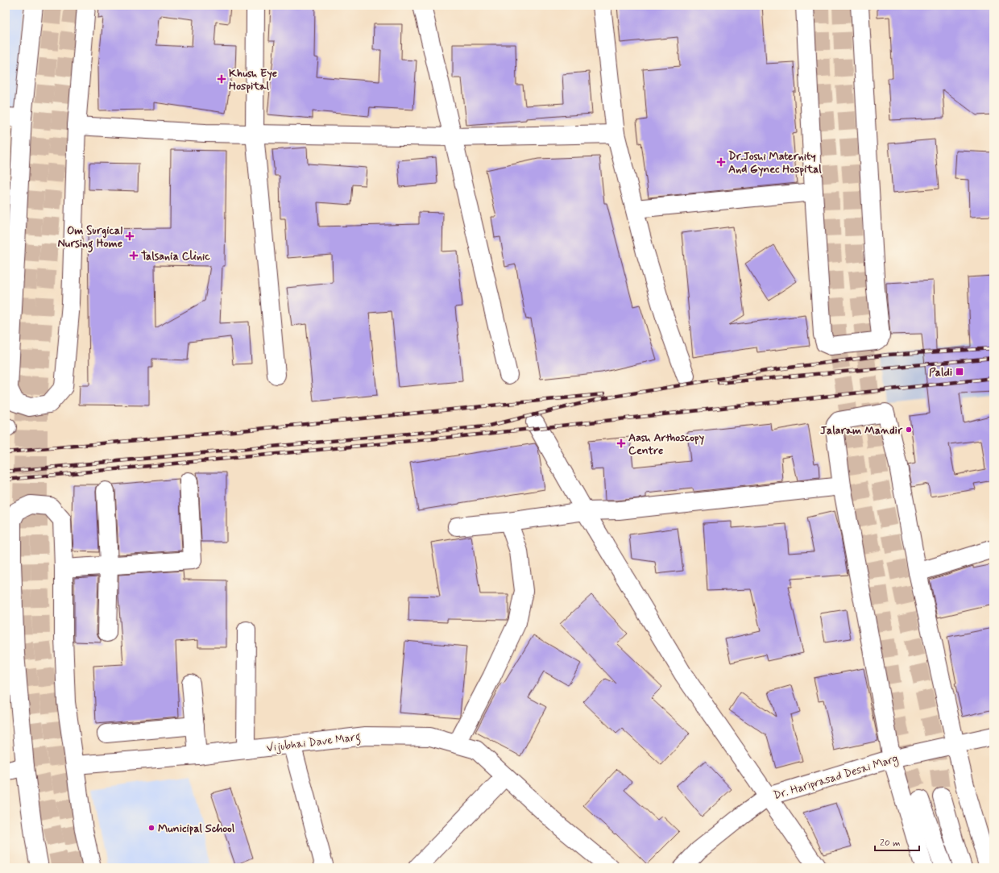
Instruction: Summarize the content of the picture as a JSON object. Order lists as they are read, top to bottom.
{
  "streets": {
    "street": ["Vijubhai Dave Marg", "Dr. Hariprasad Desai Marg"]
  },
  "places": {
    "health": [
      "Khush Eye Hospital",
      "Dr.Joshi Maternity And Gynec Hospital",
      "Om Surgical Nursing Home",
      "Talsania Clinic",
      "Aash Arthoscopy Centre"
    ],
    "transit": ["Paldi"],
    "other": ["Jalaram Mandir", "Municipal School"]
  },
  "scale_bar": "20 m"
}
